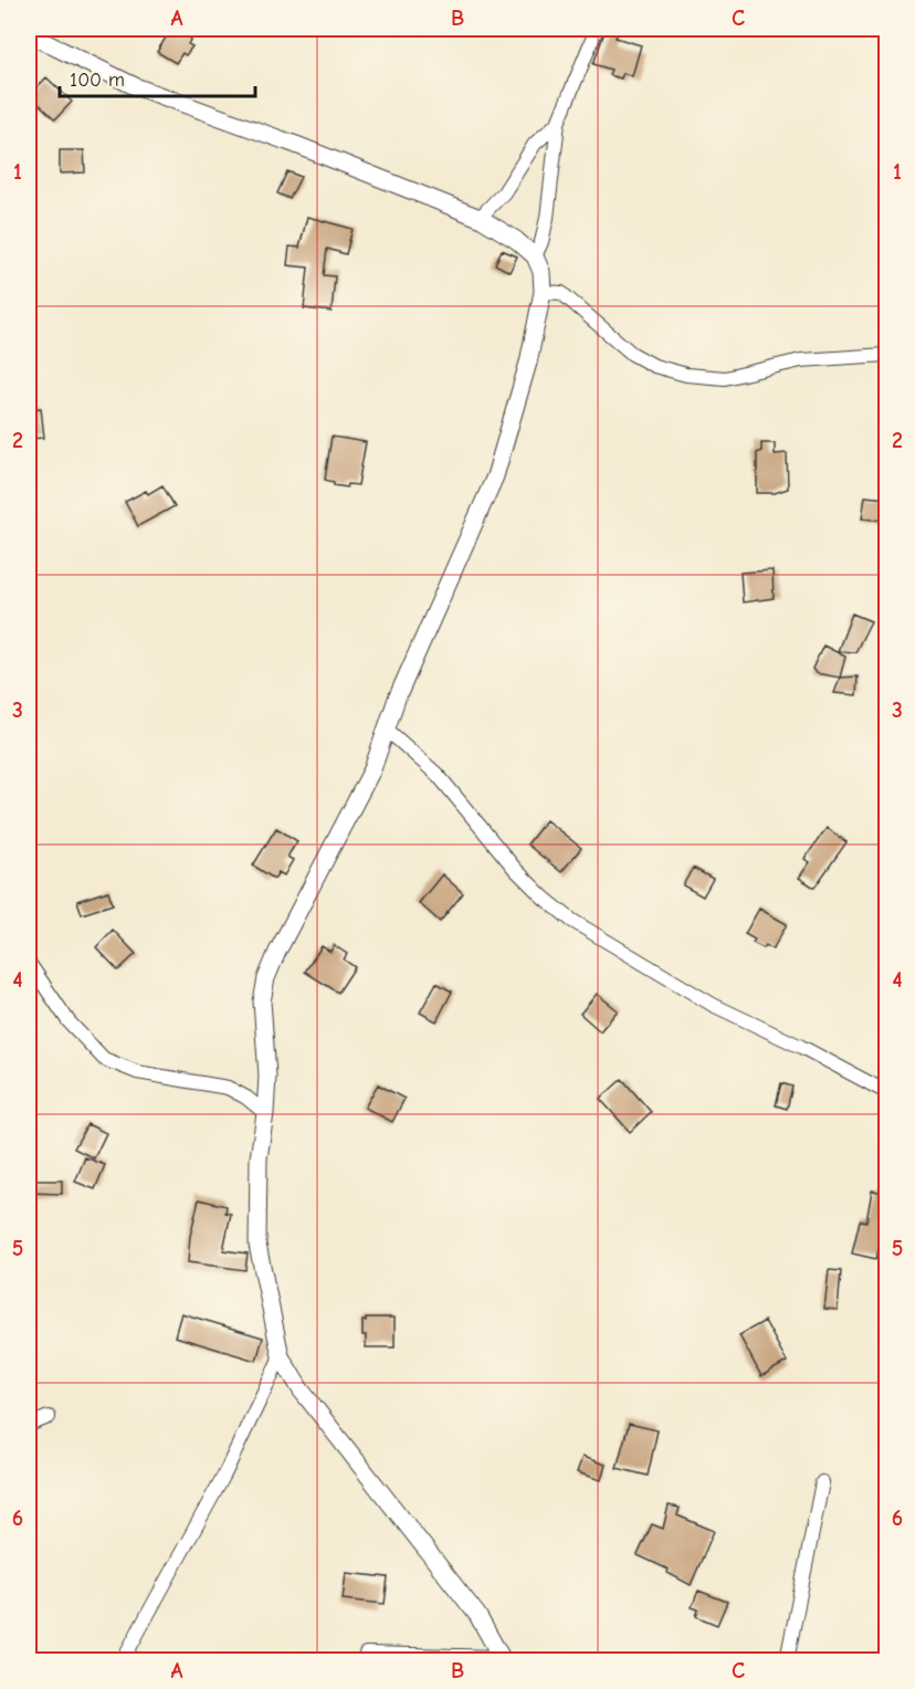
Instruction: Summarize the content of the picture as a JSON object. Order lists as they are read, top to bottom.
{
  "scale_bar": "100 m",
  "grid": {
    "columns": ["A", "B", "C"],
    "rows": [
      "1",
      "2",
      "3",
      "4",
      "5",
      "6"
    ]
  }
}
